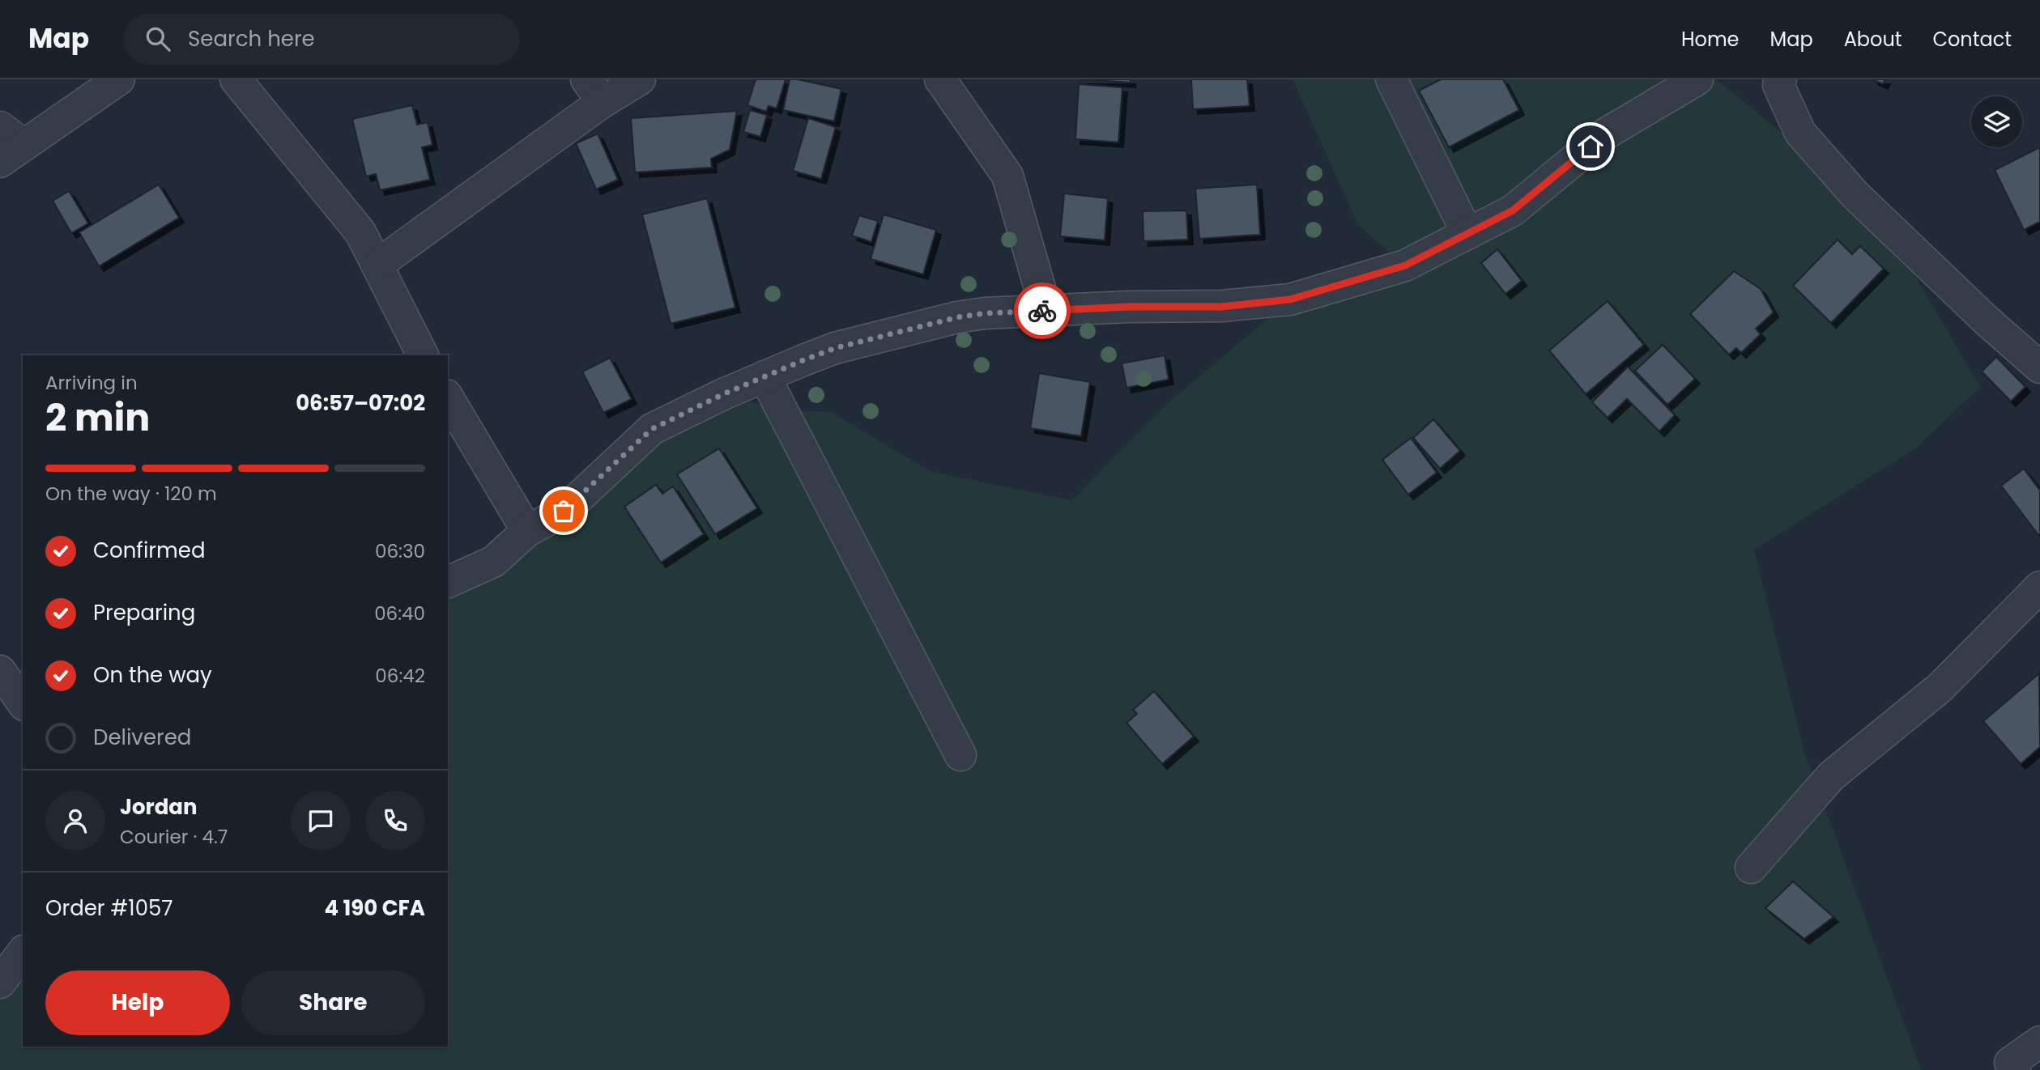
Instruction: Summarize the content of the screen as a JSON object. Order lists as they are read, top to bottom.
{
  "page": {
    "header": "Map",
    "search": "Search here",
    "nav": [
      "Home",
      "Map",
      "About",
      "Contact"
    ],
    "heading": ["2 min", "Arriving in", "06:57–07:02"],
    "panel": [
      "Jordan",
      "Courier · 4.7",
      "Order #1057",
      "4 190 CFA"
    ],
    "bar": "On the way · 120 m",
    "list": [
      ["Confirmed", "06:30"],
      ["Preparing", "06:40"],
      ["On the way", "06:42"],
      "Delivered"
    ],
    "buttons": ["Help", "Share"]
  }
}
